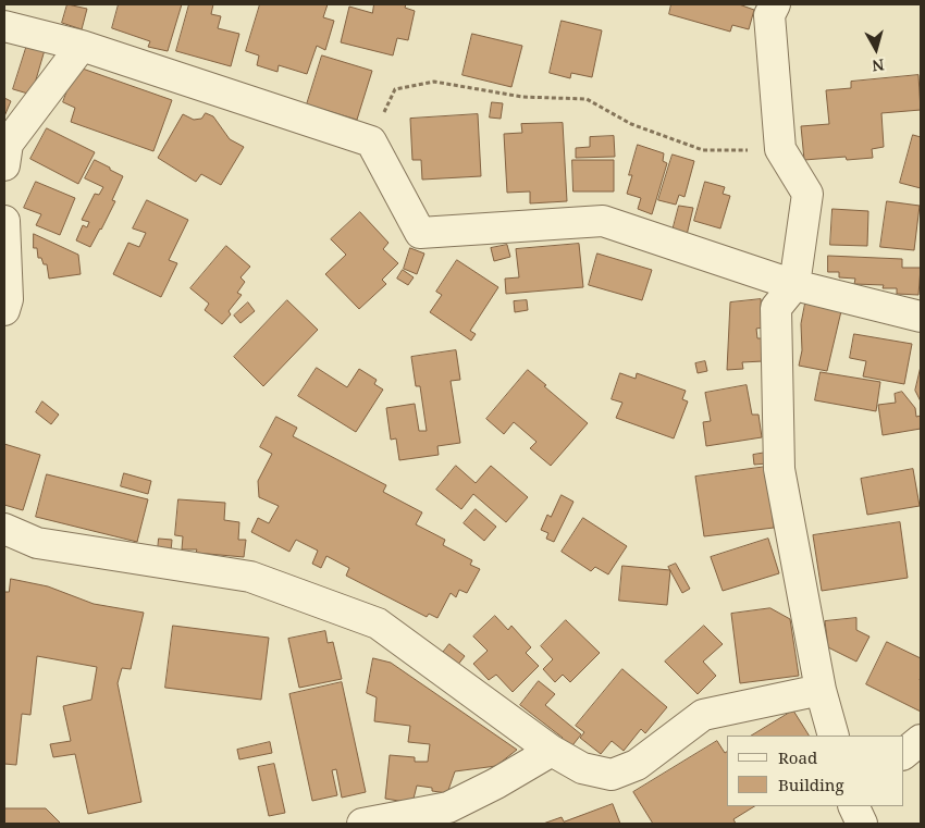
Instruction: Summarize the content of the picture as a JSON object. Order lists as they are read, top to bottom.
{
  "legend": ["Road", "Building"],
  "north": "bottom"
}
